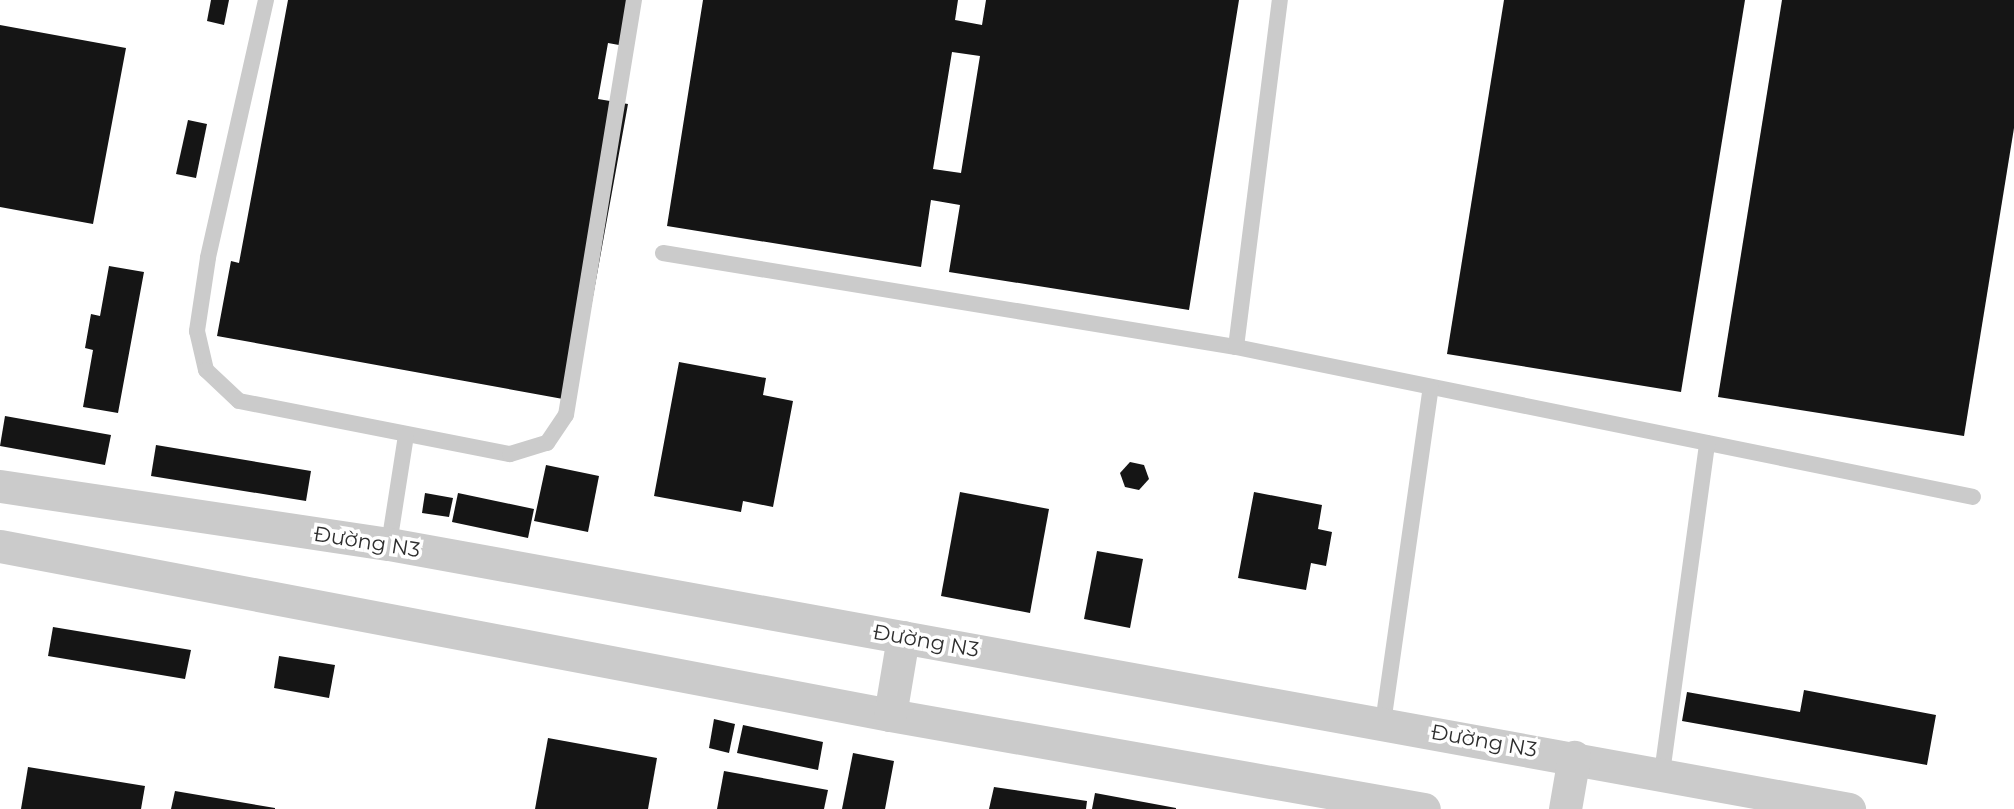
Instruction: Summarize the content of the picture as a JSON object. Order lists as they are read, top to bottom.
{
  "streets": {
    "street": ["Đường N3"]
  }
}
